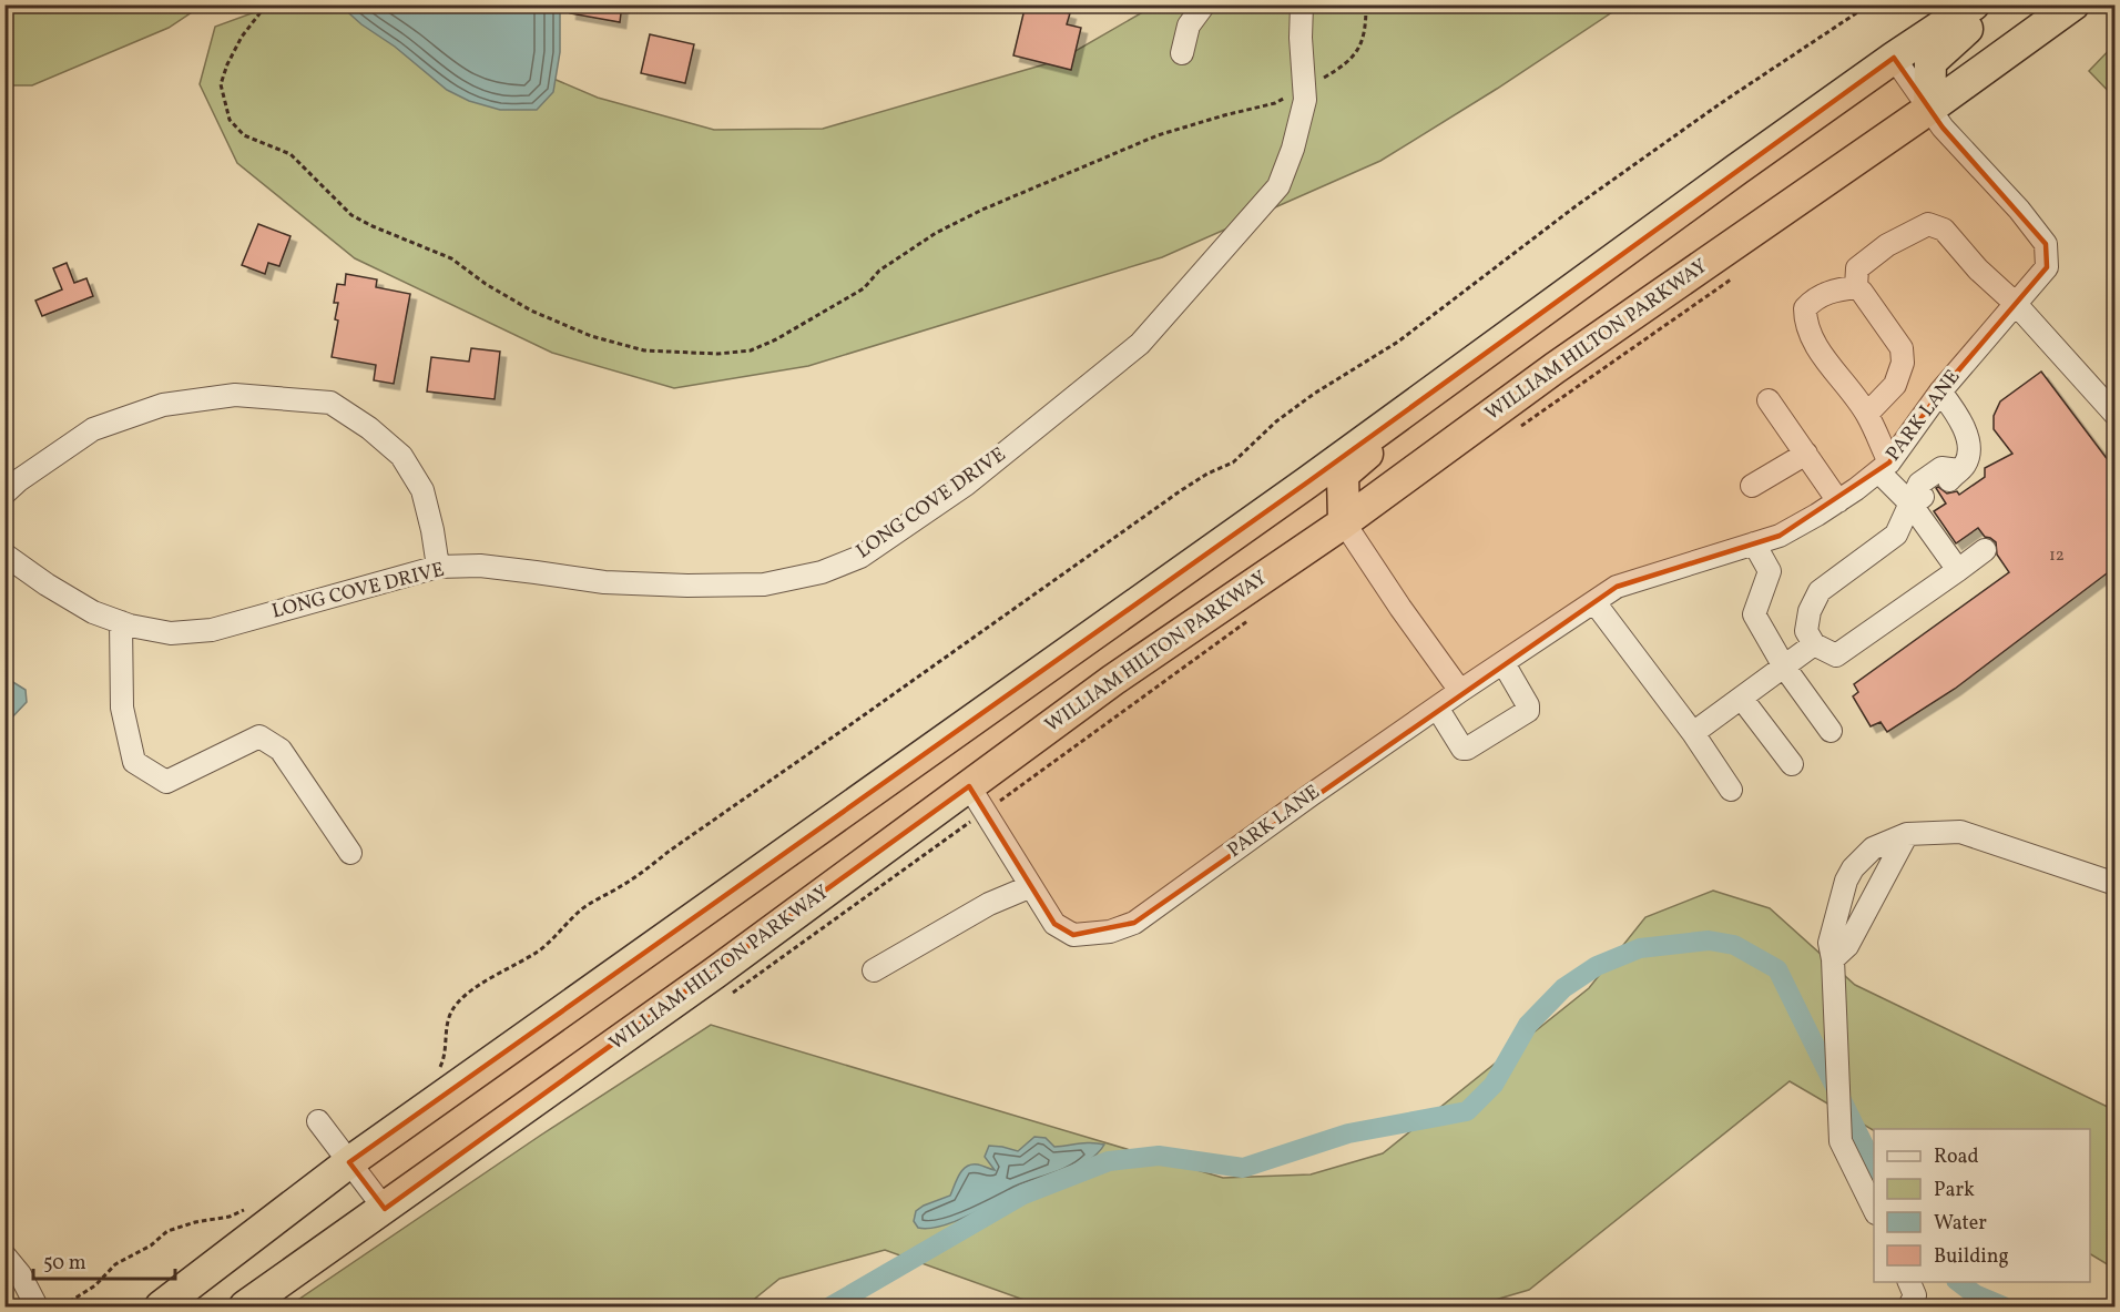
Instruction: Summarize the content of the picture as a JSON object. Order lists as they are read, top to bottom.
{
  "streets": {
    "highway": ["WILLIAM HILTON PARKWAY"],
    "street": ["PARK LANE", "LONG COVE DRIVE"]
  },
  "crossings": [
    ["WILLIAM HILTON PARKWAY", "PARK LANE"]
  ],
  "house_numbers": ["12"],
  "legend": [
    "Road",
    "Park",
    "Water",
    "Building"
  ],
  "scale_bar": "50 m"
}
